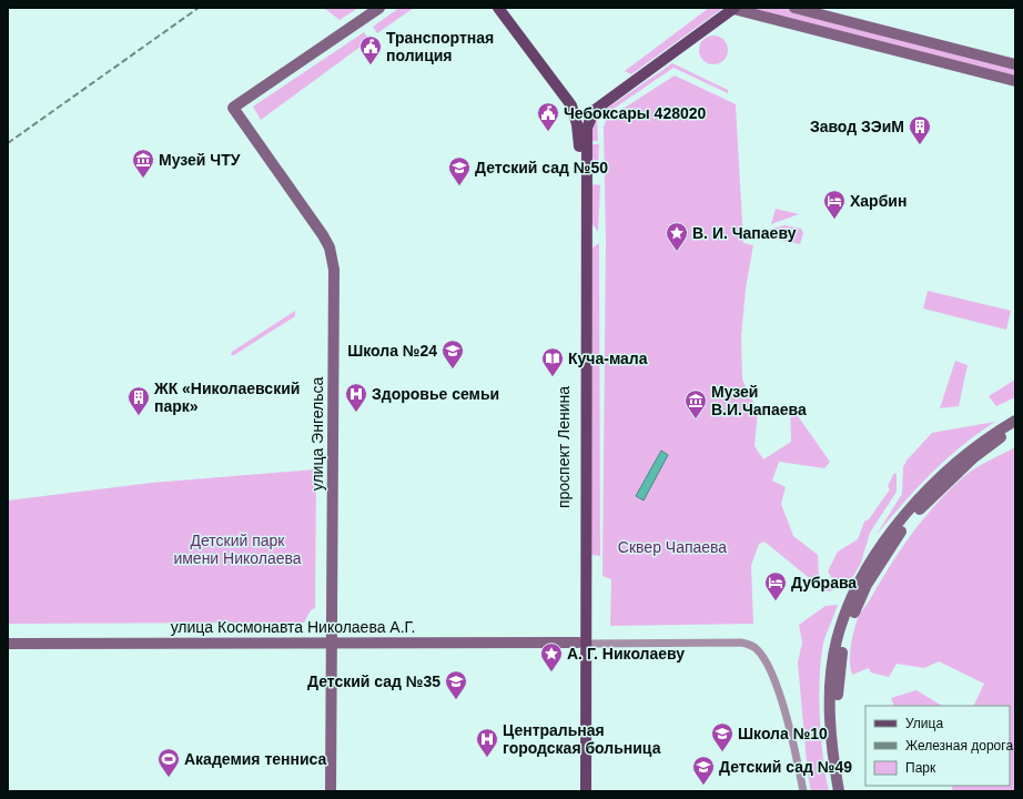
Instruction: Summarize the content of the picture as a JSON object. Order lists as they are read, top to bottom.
{
  "streets": {
    "main road": ["проспект Ленина"],
    "street": ["улица Энгельса", "улица Космонавта Николаева А.Г."]
  },
  "crossings": [
    ["улица Энгельса", "улица Космонавта Николаева А.Г."],
    ["проспект Ленина", "улица Космонавта Николаева А.Г."]
  ],
  "parks": ["Детский парк имени Николаева", "Сквер Чапаева"],
  "places": {
    "public building": ["Транспортная полиция", "Чебоксары 428020"],
    "building": ["Завод ЗЭиМ", "ЖК «Николаевский парк»"],
    "museum": ["Музей ЧТУ", "Музей В.И.Чапаева"],
    "school or university": [
      "Детский сад №50",
      "Школа №24",
      "Детский сад №35",
      "Школа №10",
      "Детский сад №49"
    ],
    "hotel": ["Харбин", "Дубрава"],
    "place": ["В. И. Чапаеву", "А. Г. Николаеву"],
    "library": ["Куча-мала"],
    "hospital": ["Здоровье семьи", "Центральная городская больница"],
    "sports": ["Академия тенниса"]
  },
  "legend": ["Улица", "Железная дорога", "Парк"]
}
